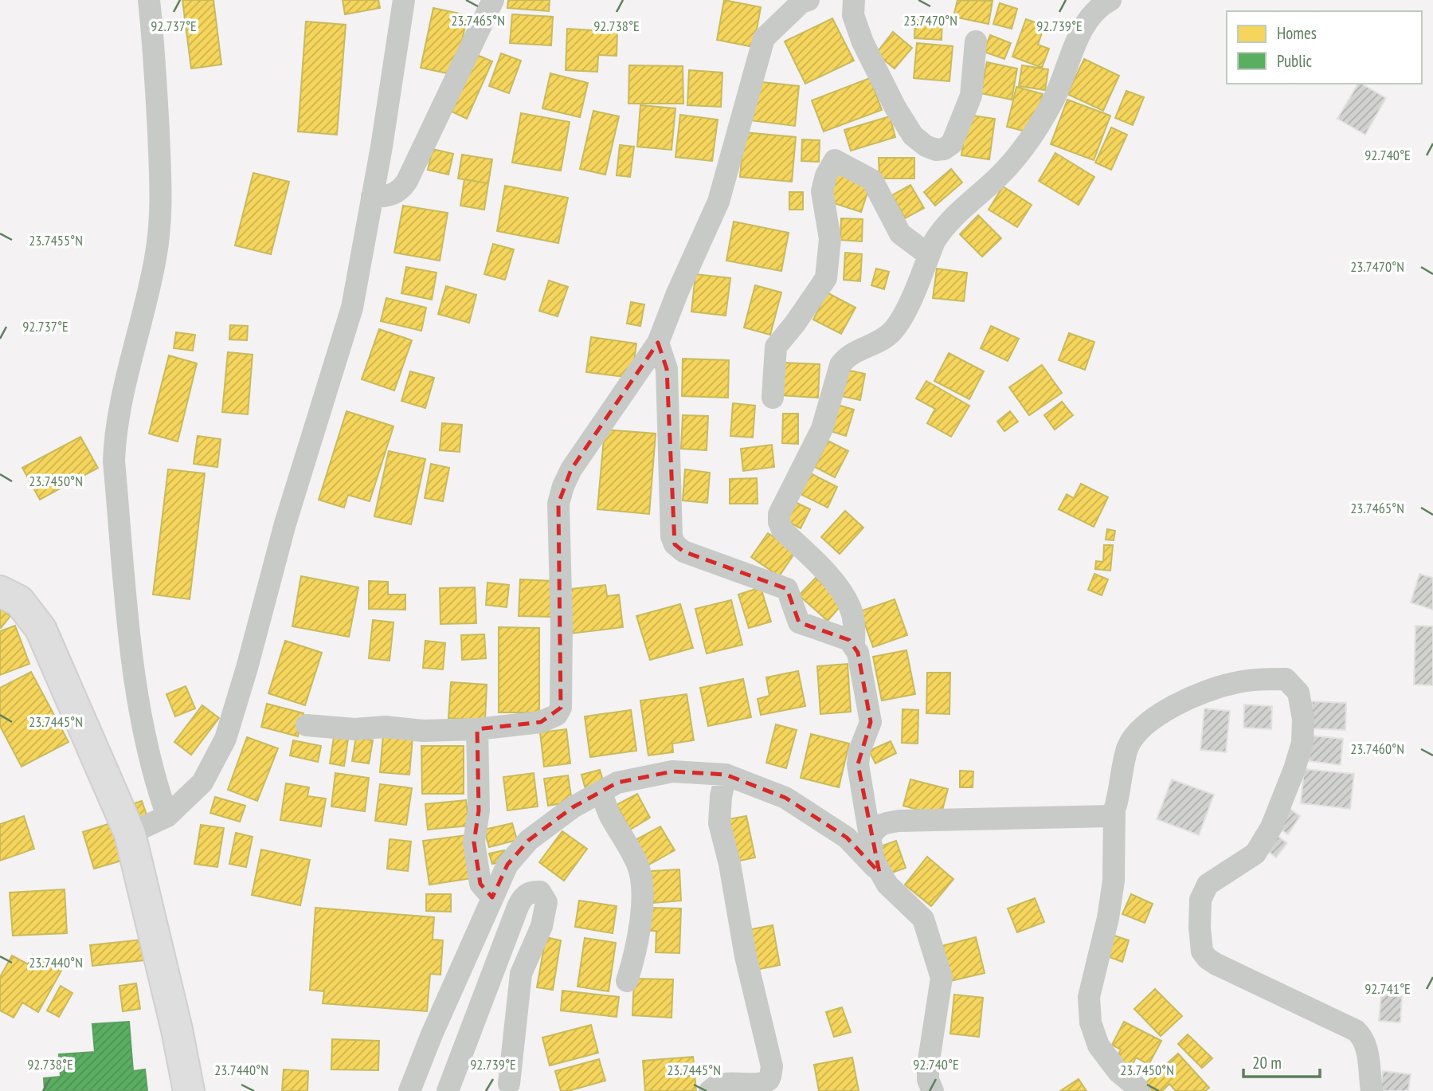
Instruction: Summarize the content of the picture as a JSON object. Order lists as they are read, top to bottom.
{
  "legend": ["Homes", "Public"],
  "scale_bar": "20 m",
  "coordinates": [
    "23.7465°N",
    "23.7470°N",
    "92.737°E",
    "92.738°E",
    "92.739°E",
    "92.740°E",
    "23.7455°N",
    "23.7450°N",
    "23.7445°N",
    "23.7460°N",
    "23.7440°N",
    "92.741°E"
  ]
}
